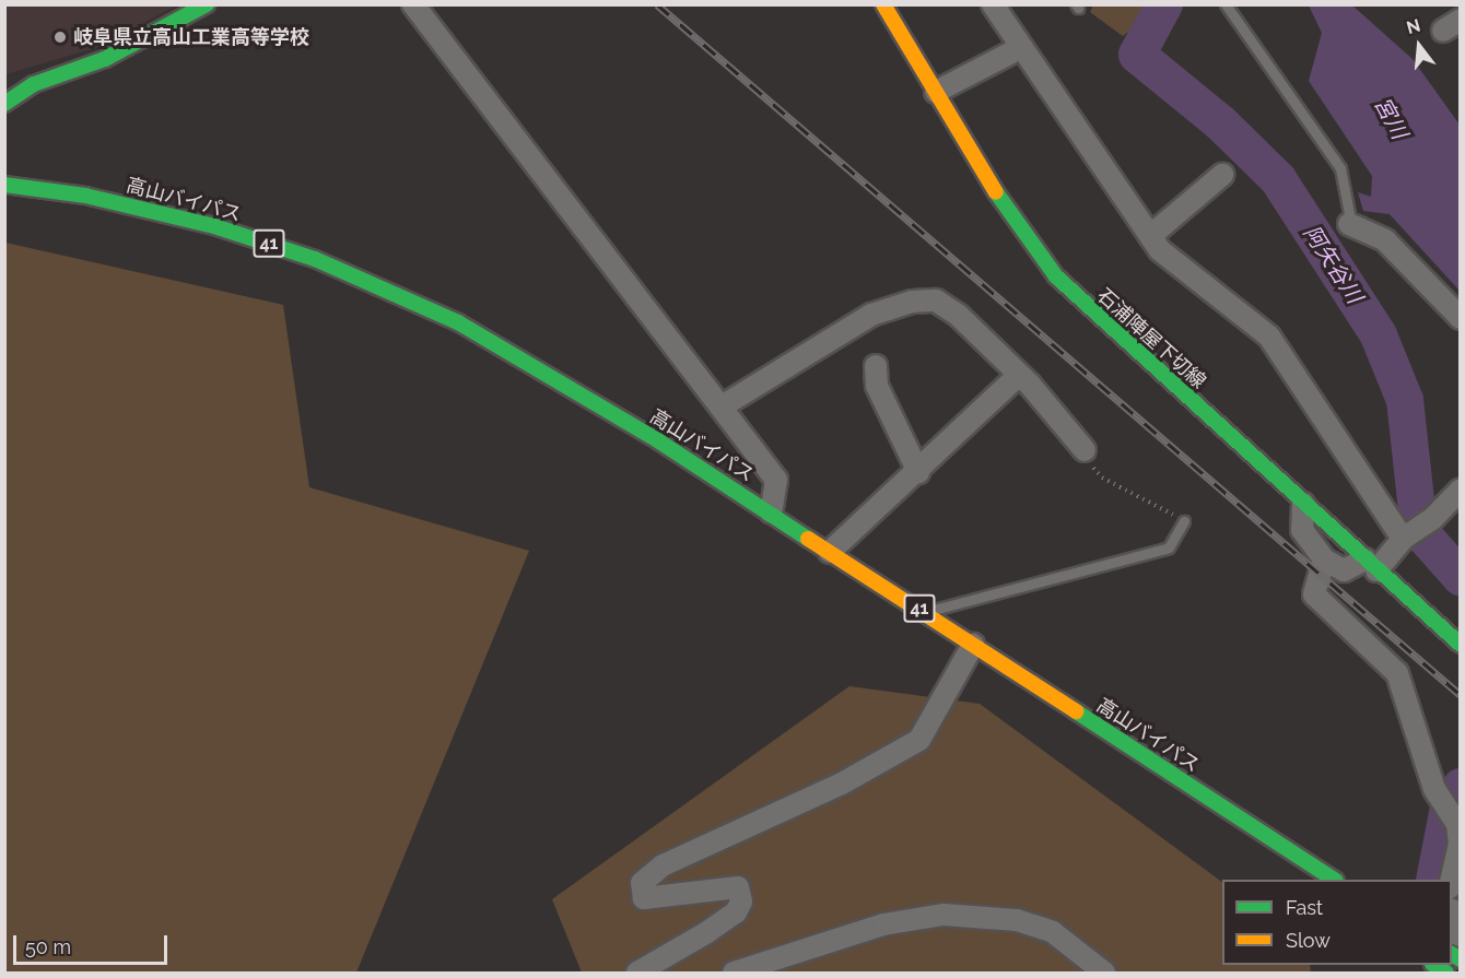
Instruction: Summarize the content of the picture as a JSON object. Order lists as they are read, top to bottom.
{
  "streets": {
    "main road": ["高山バイパス", "41", "石浦陣屋下切線"]
  },
  "water": ["宮川", "阿矢谷川"],
  "places": ["岐阜県立高山工業高等学校"],
  "legend": ["Fast", "Slow"],
  "scale_bar": "50 m",
  "north": "top"
}
